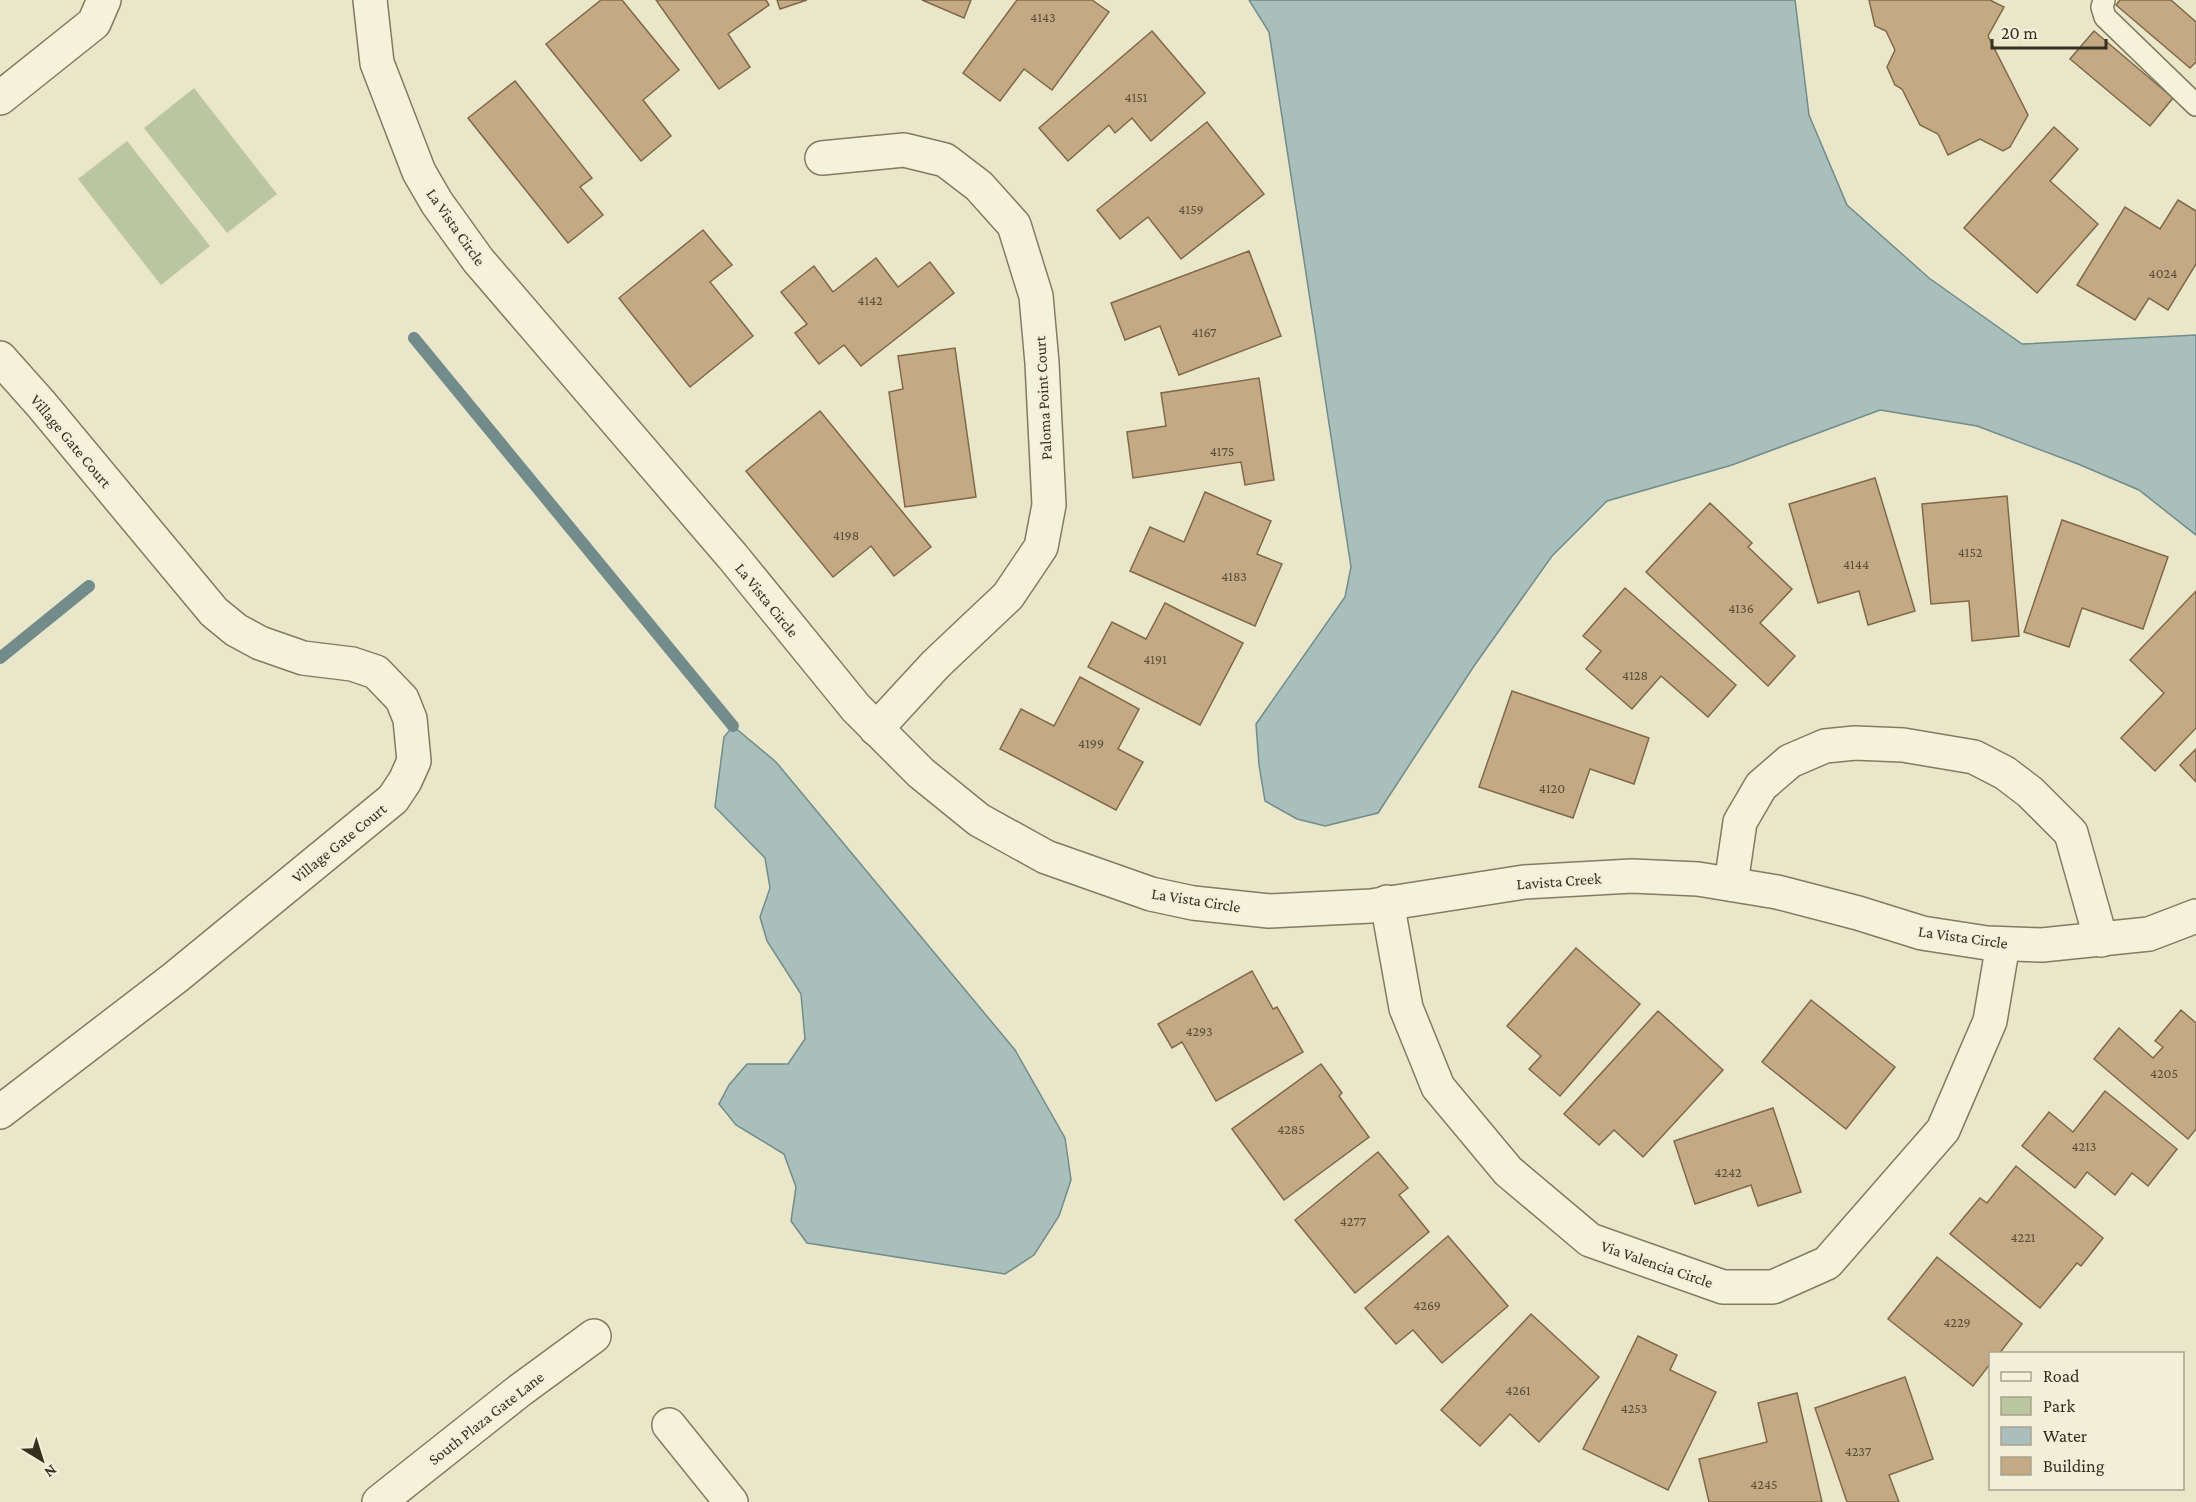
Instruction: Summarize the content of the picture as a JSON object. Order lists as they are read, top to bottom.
{
  "streets": {
    "street": [
      "La Vista Circle",
      "Paloma Point Court",
      "Village Gate Court",
      "Lavista Creek",
      "Via Valencia Circle",
      "South Plaza Gate Lane"
    ]
  },
  "crossings": [
    ["La Vista Circle", "Paloma Point Court"],
    ["La Vista Circle", "Lavista Creek"],
    ["La Vista Circle", "Via Valencia Circle"],
    ["Lavista Creek", "Via Valencia Circle"]
  ],
  "house_numbers": [
    "4143",
    "4151",
    "4159",
    "4024",
    "4142",
    "4167",
    "4175",
    "4198",
    "4152",
    "4144",
    "4183",
    "4136",
    "4191",
    "4128",
    "4199",
    "4120",
    "4293",
    "4205",
    "4285",
    "4213",
    "4242",
    "4277",
    "4221",
    "4269",
    "4229",
    "4261",
    "4253",
    "4237",
    "4245"
  ],
  "legend": [
    "Road",
    "Park",
    "Water",
    "Building"
  ],
  "scale_bar": "20 m",
  "north": "bottom right"
}
